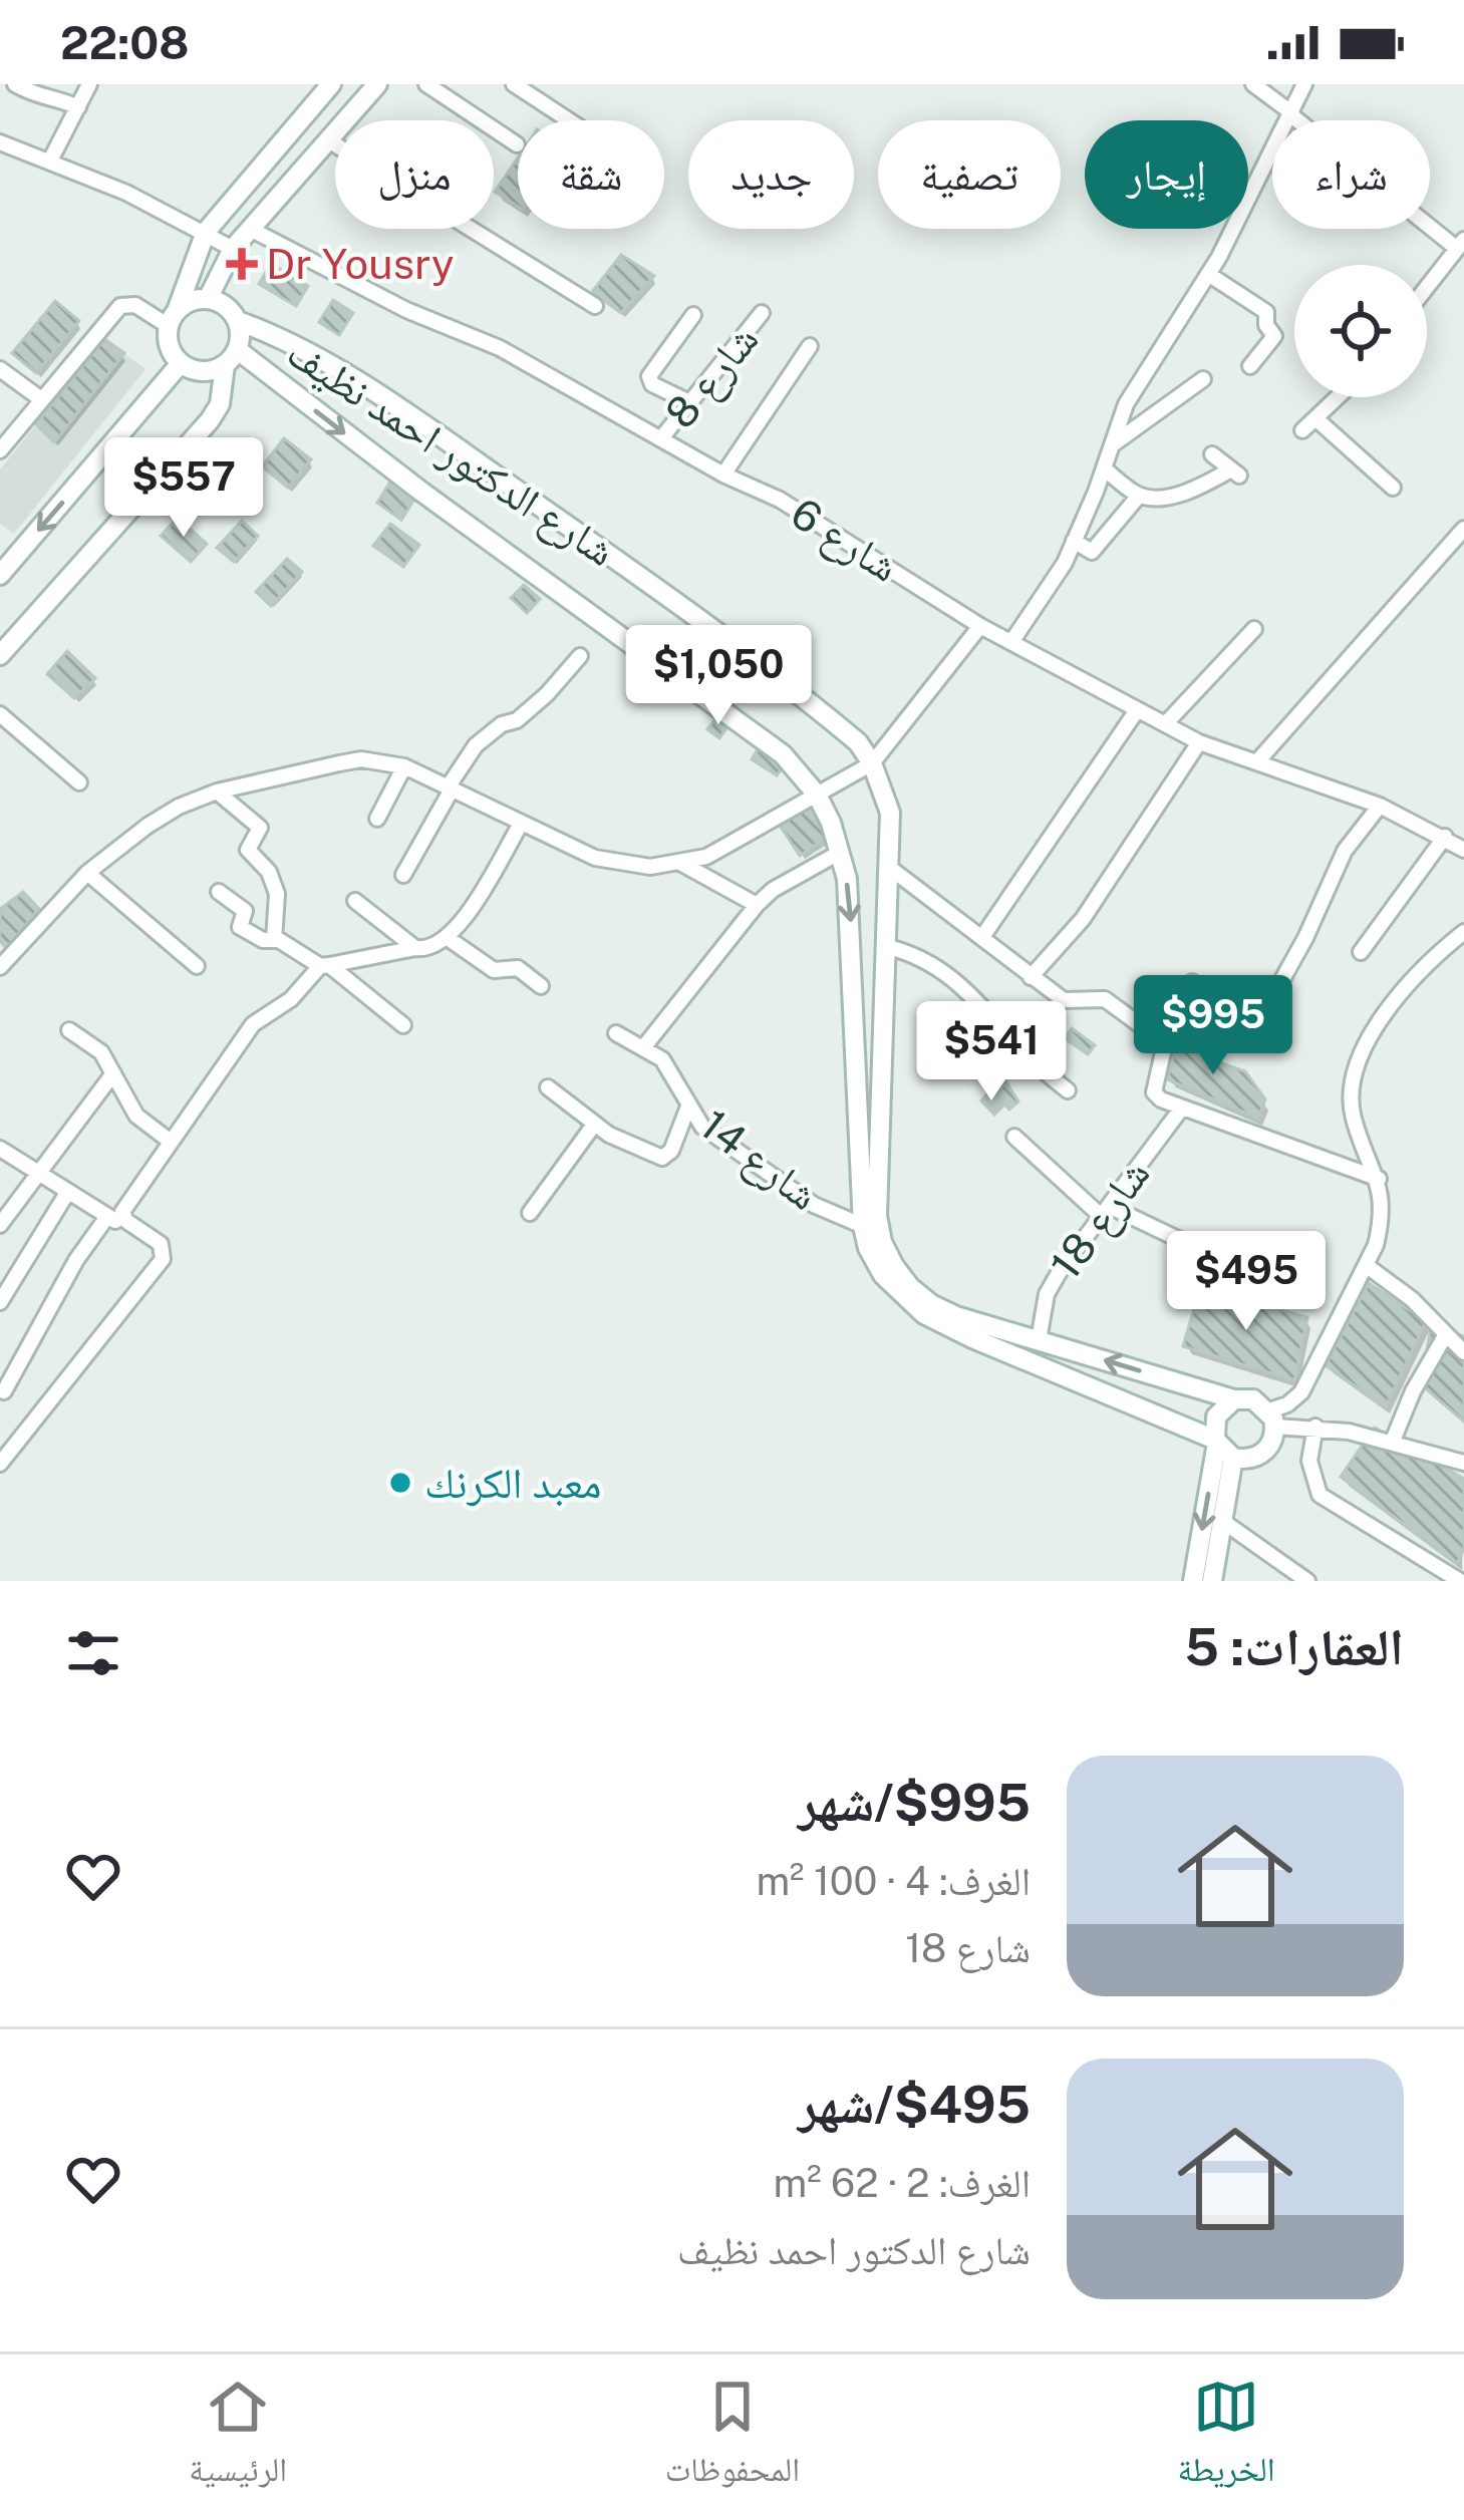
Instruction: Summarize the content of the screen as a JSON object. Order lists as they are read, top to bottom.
{
  "streets": {
    "main road": ["شارع الدكتور احمد نظيف"],
    "street": [
      "شارع 8",
      "شارع 6",
      "شارع 14",
      "شارع 18"
    ]
  },
  "crossings": [
    ["شارع 8", "شارع 6"],
    ["شارع الدكتور احمد نظيف", "شارع 14"],
    ["شارع الدكتور احمد نظيف", "شارع 18"]
  ],
  "places": {
    "health": ["Dr Yousry"],
    "other": ["معبد الكرنك"]
  },
  "page": {
    "status": "22:08",
    "chip": [
      "شراء",
      "إيجار",
      "تصفية",
      "جديد",
      "شقة",
      "منزل"
    ],
    "price": [
      "$557",
      "$1,050",
      "$995",
      "$541",
      "$495"
    ],
    "heading": "العقارات: 5",
    "list": [
      {
        "name": "$995/شهر",
        "note": "الغرف: 4 · 100 m² · شارع 18"
      },
      {
        "name": "$495/شهر",
        "note": "الغرف: 2 · 62 m² · شارع الدكتور احمد نظيف"
      }
    ],
    "tabs": ["الخريطة", "المحفوظات", "الرئيسية"]
  }
}
